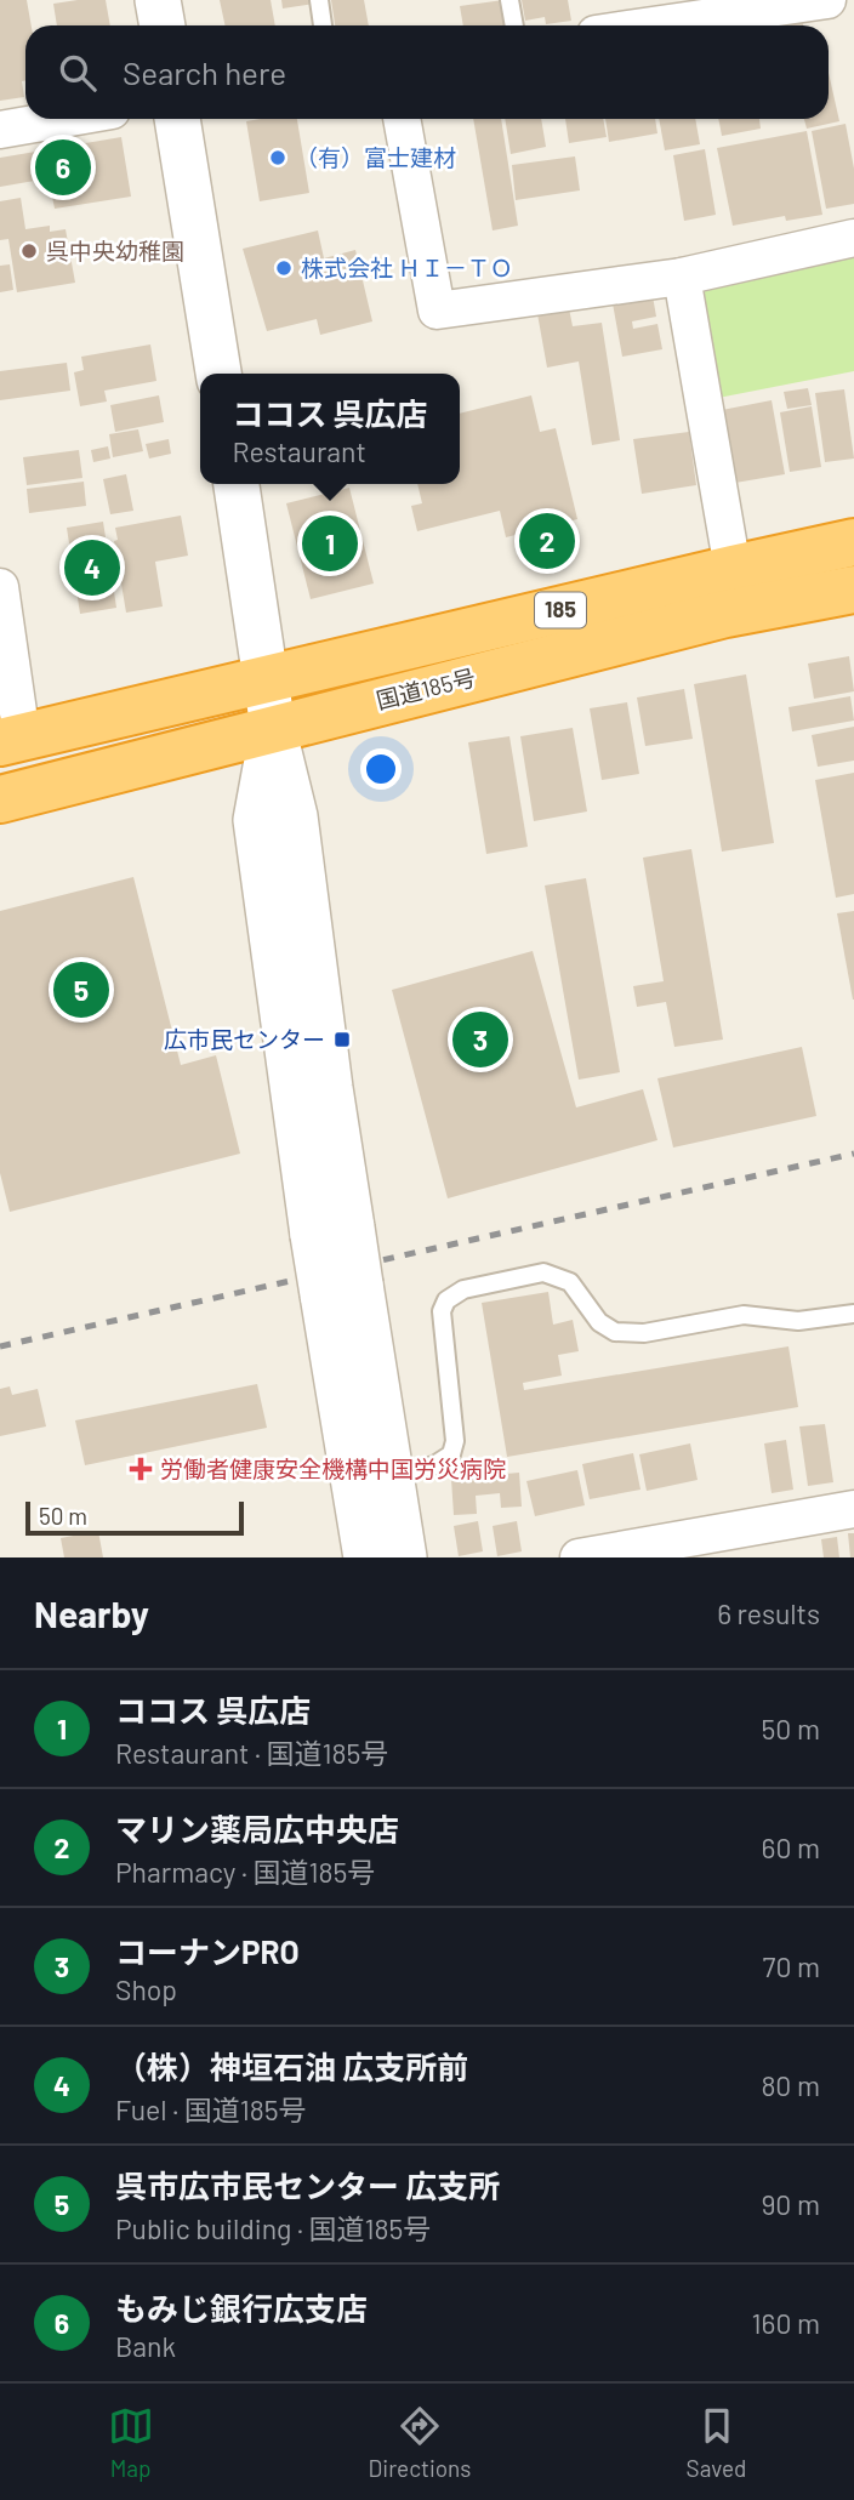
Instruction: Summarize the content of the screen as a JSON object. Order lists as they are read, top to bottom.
{
  "streets": {
    "highway": ["185", "国道185号"]
  },
  "places": {
    "other": ["（有）富士建材", "呉中央幼稚園", "株式会社 ＨＩ－ＴＯ"],
    "transit": ["広市民センター"],
    "health": ["労働者健康安全機構中国労災病院"]
  },
  "scale_bar": "50 m",
  "page": {
    "search": "Search here",
    "pins": [
      "6",
      "2",
      "1",
      "4",
      "5",
      "3"
    ],
    "popup": ["ココス 呉広店", "Restaurant"],
    "scale": "50 m",
    "heading": ["Nearby", "6 results"],
    "list": [
      {
        "mark": "1",
        "name": "ココス 呉広店",
        "note": "Restaurant · 国道185号",
        "value": "50 m"
      },
      {
        "mark": "2",
        "name": "マリン薬局広中央店",
        "note": "Pharmacy · 国道185号",
        "value": "60 m"
      },
      {
        "mark": "3",
        "name": "コーナンPRO",
        "note": "Shop",
        "value": "70 m"
      },
      {
        "mark": "4",
        "name": "（株）神垣石油 広支所前",
        "note": "Fuel · 国道185号",
        "value": "80 m"
      },
      {
        "mark": "5",
        "name": "呉市広市民センター 広支所",
        "note": "Public building · 国道185号",
        "value": "90 m"
      },
      {
        "mark": "6",
        "name": "もみじ銀行広支店",
        "note": "Bank",
        "value": "160 m"
      }
    ],
    "nav": ["Map", "Directions", "Saved"]
  }
}
